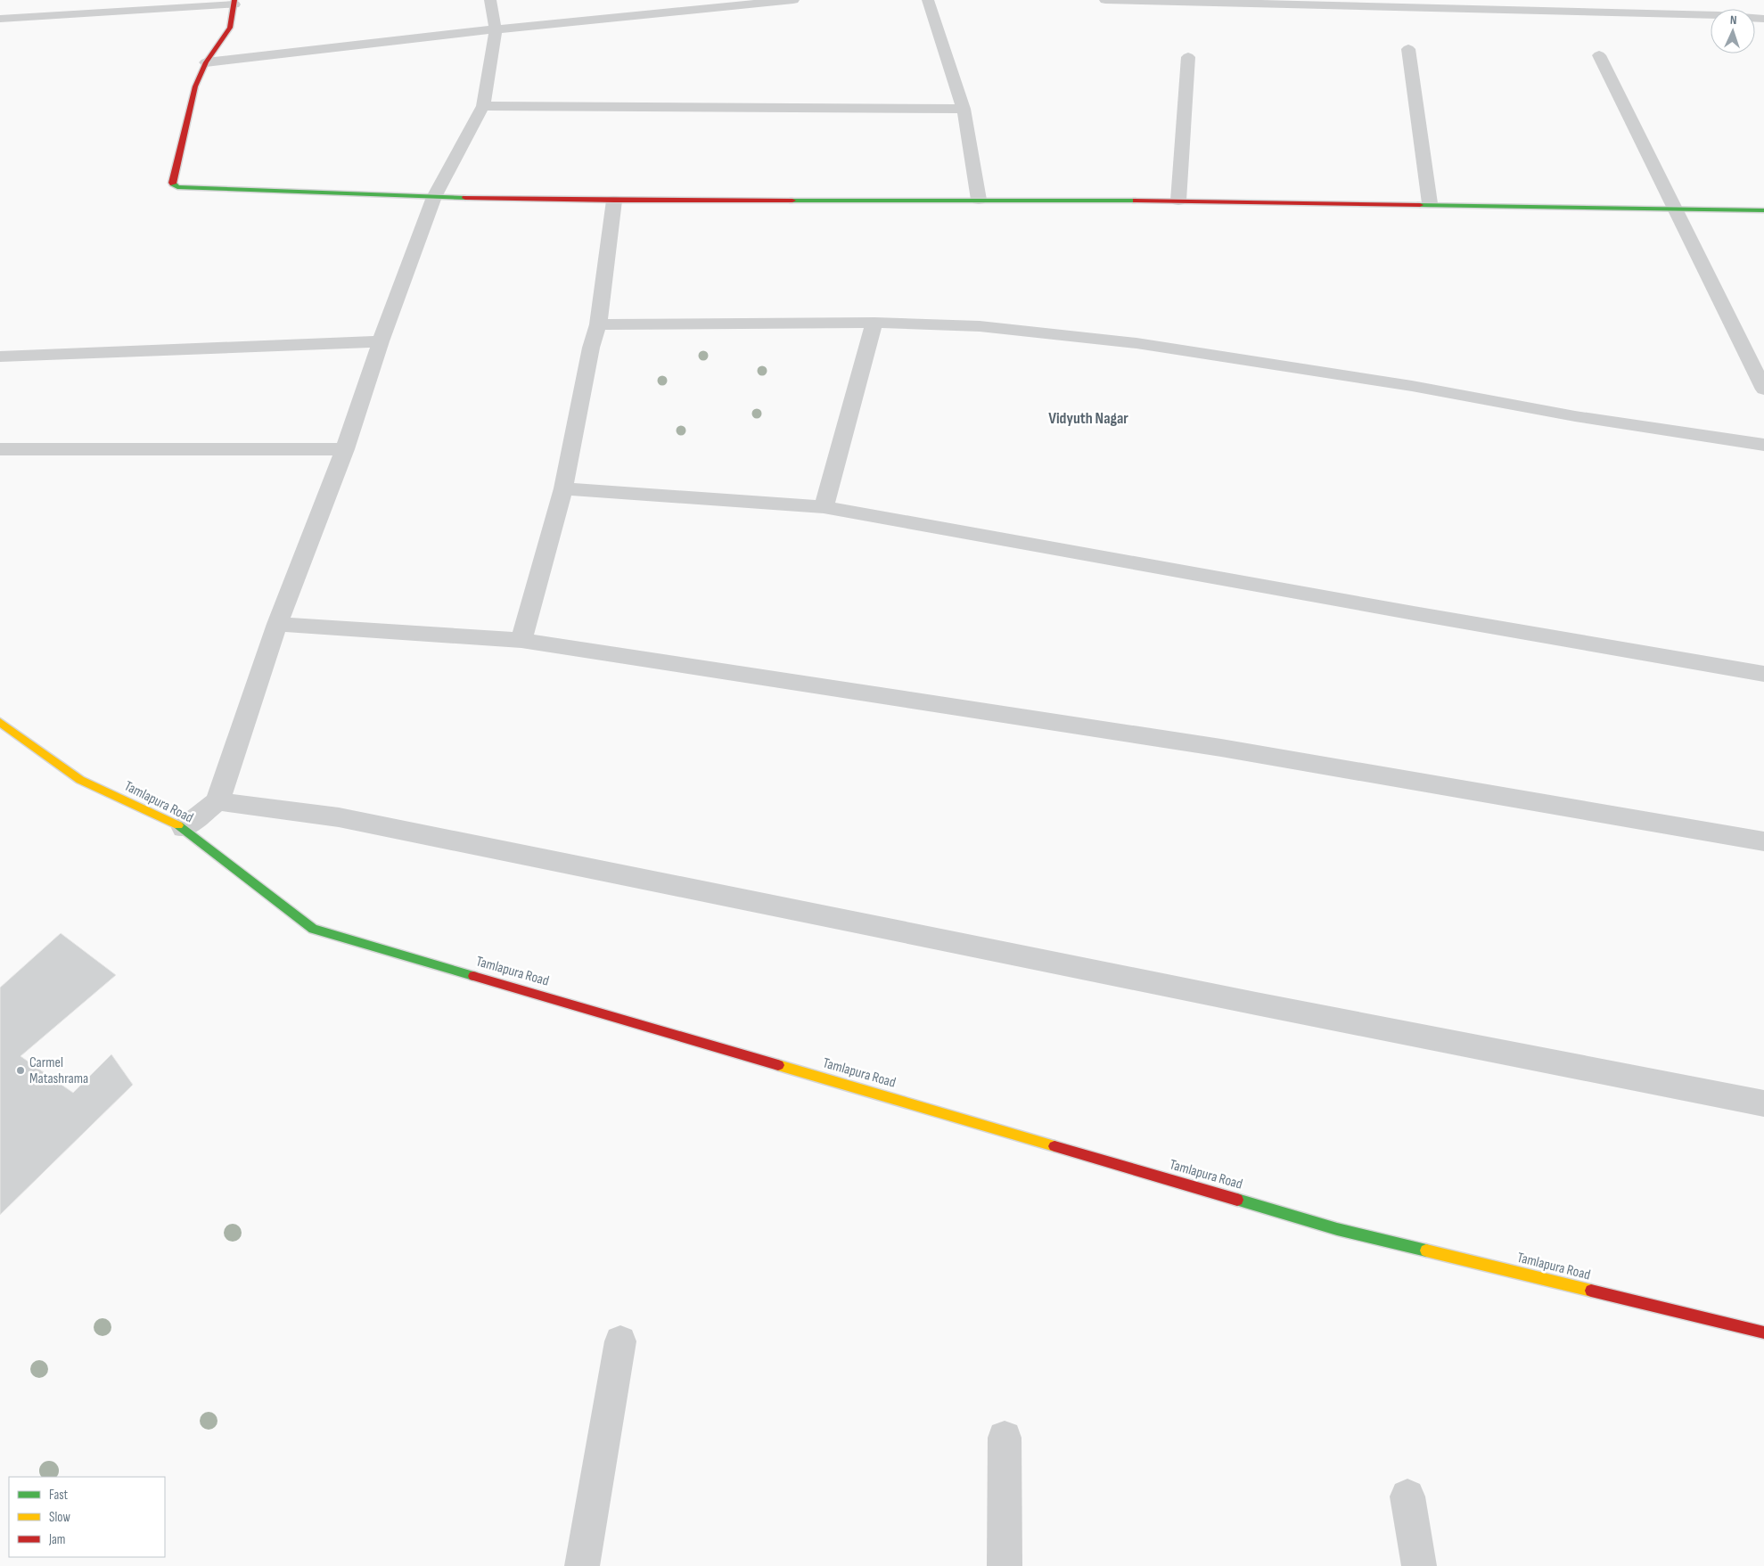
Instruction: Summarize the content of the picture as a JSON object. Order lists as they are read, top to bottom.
{
  "streets": {
    "street": ["Tamlapura Road"]
  },
  "districts": ["Vidyuth Nagar"],
  "places": ["Carmel Matashrama"],
  "legend": ["Fast", "Slow", "Jam"],
  "north": "top"
}
